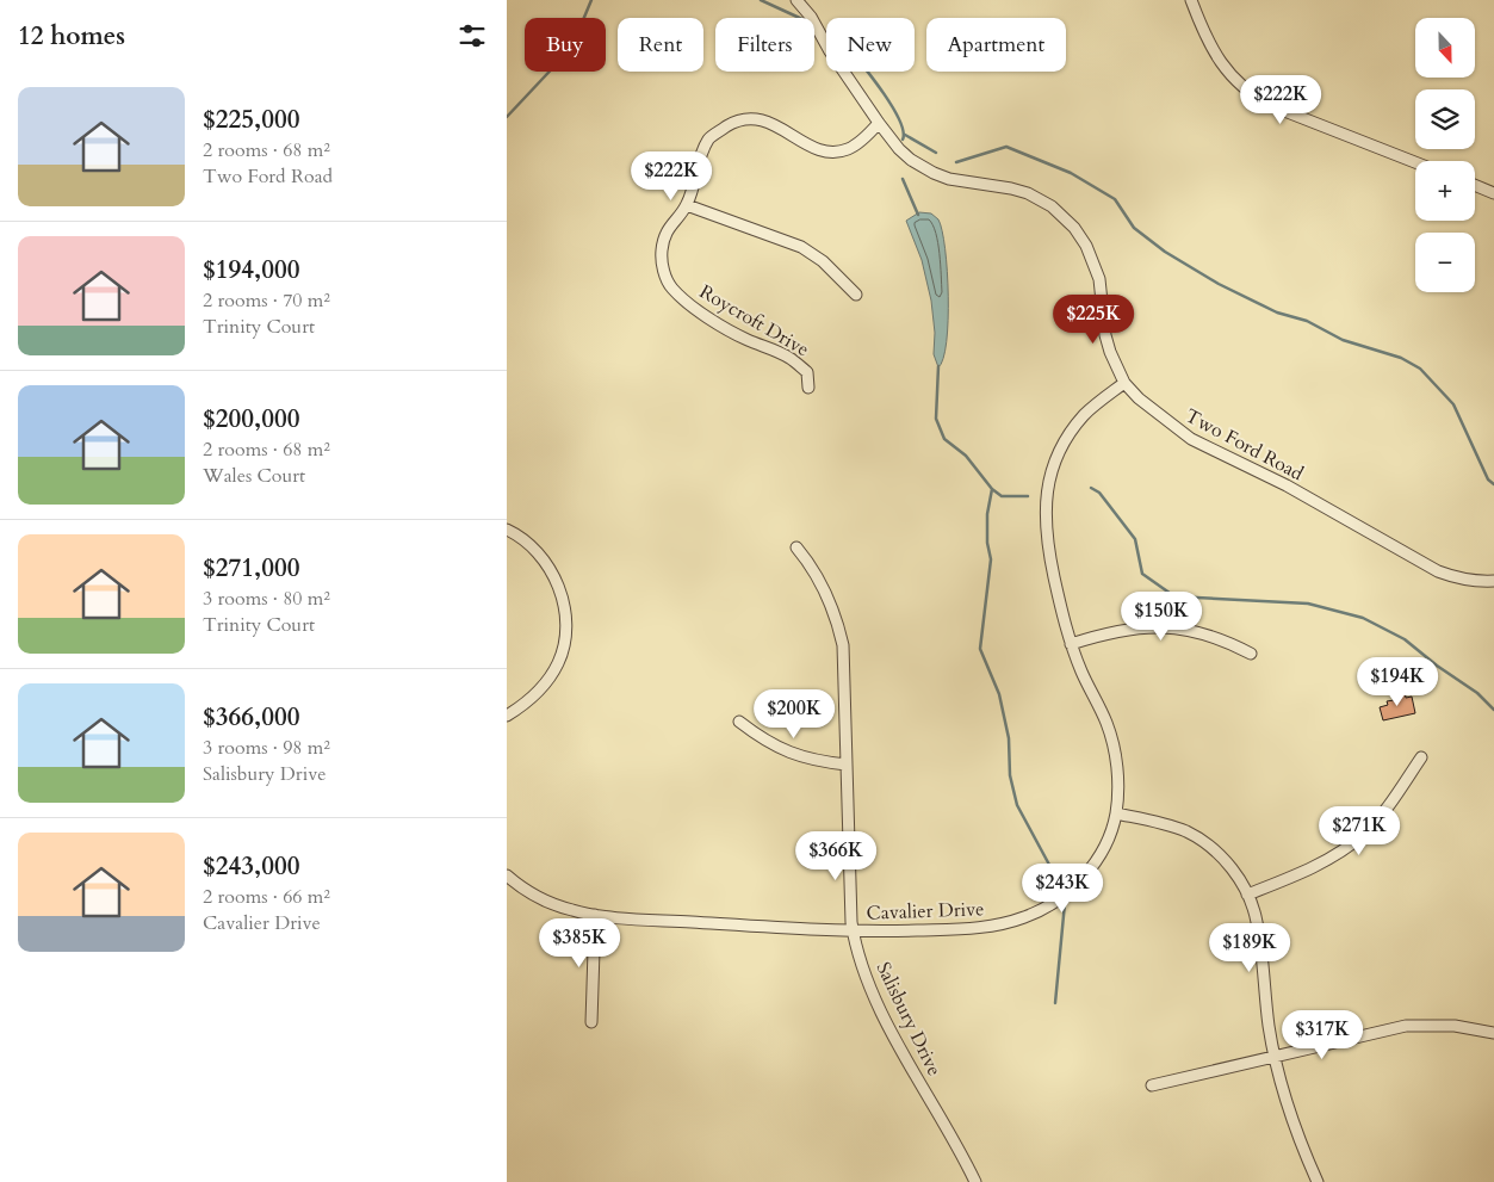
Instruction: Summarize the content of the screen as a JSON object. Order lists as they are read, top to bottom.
{
  "streets": {
    "street": [
      "Roycroft Drive",
      "Two Ford Road",
      "Cavalier Drive",
      "Salisbury Drive"
    ]
  },
  "crossings": [
    ["Roycroft Drive", "Two Ford Road"],
    ["Two Ford Road", "Cavalier Drive"],
    ["Cavalier Drive", "Salisbury Drive"]
  ],
  "north": "bottom",
  "page": {
    "heading": "12 homes",
    "map_buttons": ["+", "−"],
    "chip": [
      "Buy",
      "Rent",
      "Filters",
      "New",
      "Apartment"
    ],
    "list": [
      {
        "name": "$225,000",
        "note": "2 rooms · 68 m² · Two Ford Road"
      },
      {
        "name": "$194,000",
        "note": "2 rooms · 70 m² · Trinity Court"
      },
      {
        "name": "$200,000",
        "note": "2 rooms · 68 m² · Wales Court"
      },
      {
        "name": "$271,000",
        "note": "3 rooms · 80 m² · Trinity Court"
      },
      {
        "name": "$366,000",
        "note": "3 rooms · 98 m² · Salisbury Drive"
      },
      {
        "name": "$243,000",
        "note": "2 rooms · 66 m² · Cavalier Drive"
      }
    ],
    "price": [
      "$222K",
      "$222K",
      "$225K",
      "$150K",
      "$194K",
      "$200K",
      "$271K",
      "$366K",
      "$243K",
      "$385K",
      "$189K",
      "$317K"
    ]
  }
}
